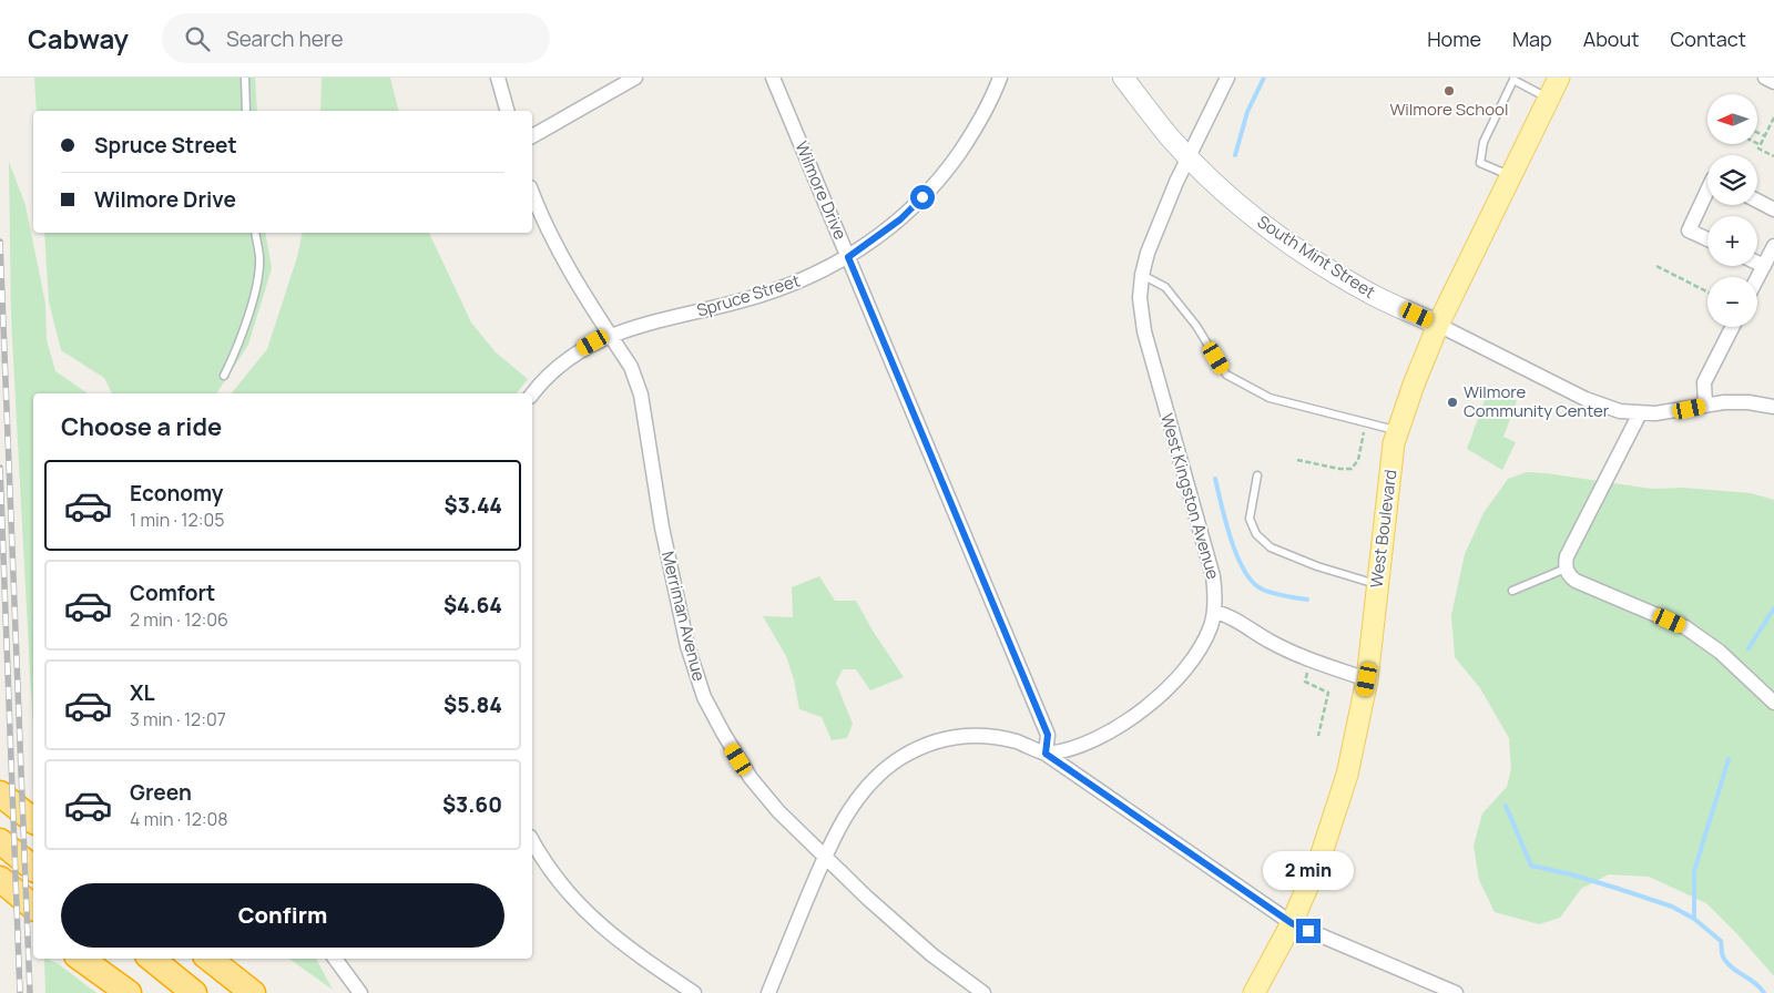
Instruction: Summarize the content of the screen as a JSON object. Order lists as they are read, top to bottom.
{
  "streets": {
    "main road": ["West Boulevard"],
    "street": [
      "Wilmore Drive",
      "South Mint Street",
      "Spruce Street",
      "West Kingston Avenue",
      "Merriman Avenue"
    ]
  },
  "crossings": [
    ["Wilmore Drive", "Spruce Street"],
    ["Wilmore Drive", "West Kingston Avenue"],
    ["South Mint Street", "West Kingston Avenue"],
    ["South Mint Street", "West Boulevard"],
    ["Spruce Street", "Merriman Avenue"]
  ],
  "places": ["Wilmore School", "Wilmore Community Center"],
  "north": "left",
  "page": {
    "header": "Cabway",
    "search": "Search here",
    "nav": [
      "Home",
      "Map",
      "About",
      "Contact"
    ],
    "map_buttons": ["+", "−"],
    "banner": ["Spruce Street", "Wilmore Drive"],
    "heading": "Choose a ride",
    "list": [
      {
        "name": "Economy",
        "note": "1 min · 12:05",
        "value": "$3.44"
      },
      {
        "name": "Comfort",
        "note": "2 min · 12:06",
        "value": "$4.64"
      },
      {
        "name": "XL",
        "note": "3 min · 12:07",
        "value": "$5.84"
      },
      {
        "name": "Green",
        "note": "4 min · 12:08",
        "value": "$3.60"
      }
    ],
    "bubble": "2 min",
    "buttons": "Confirm"
  }
}
